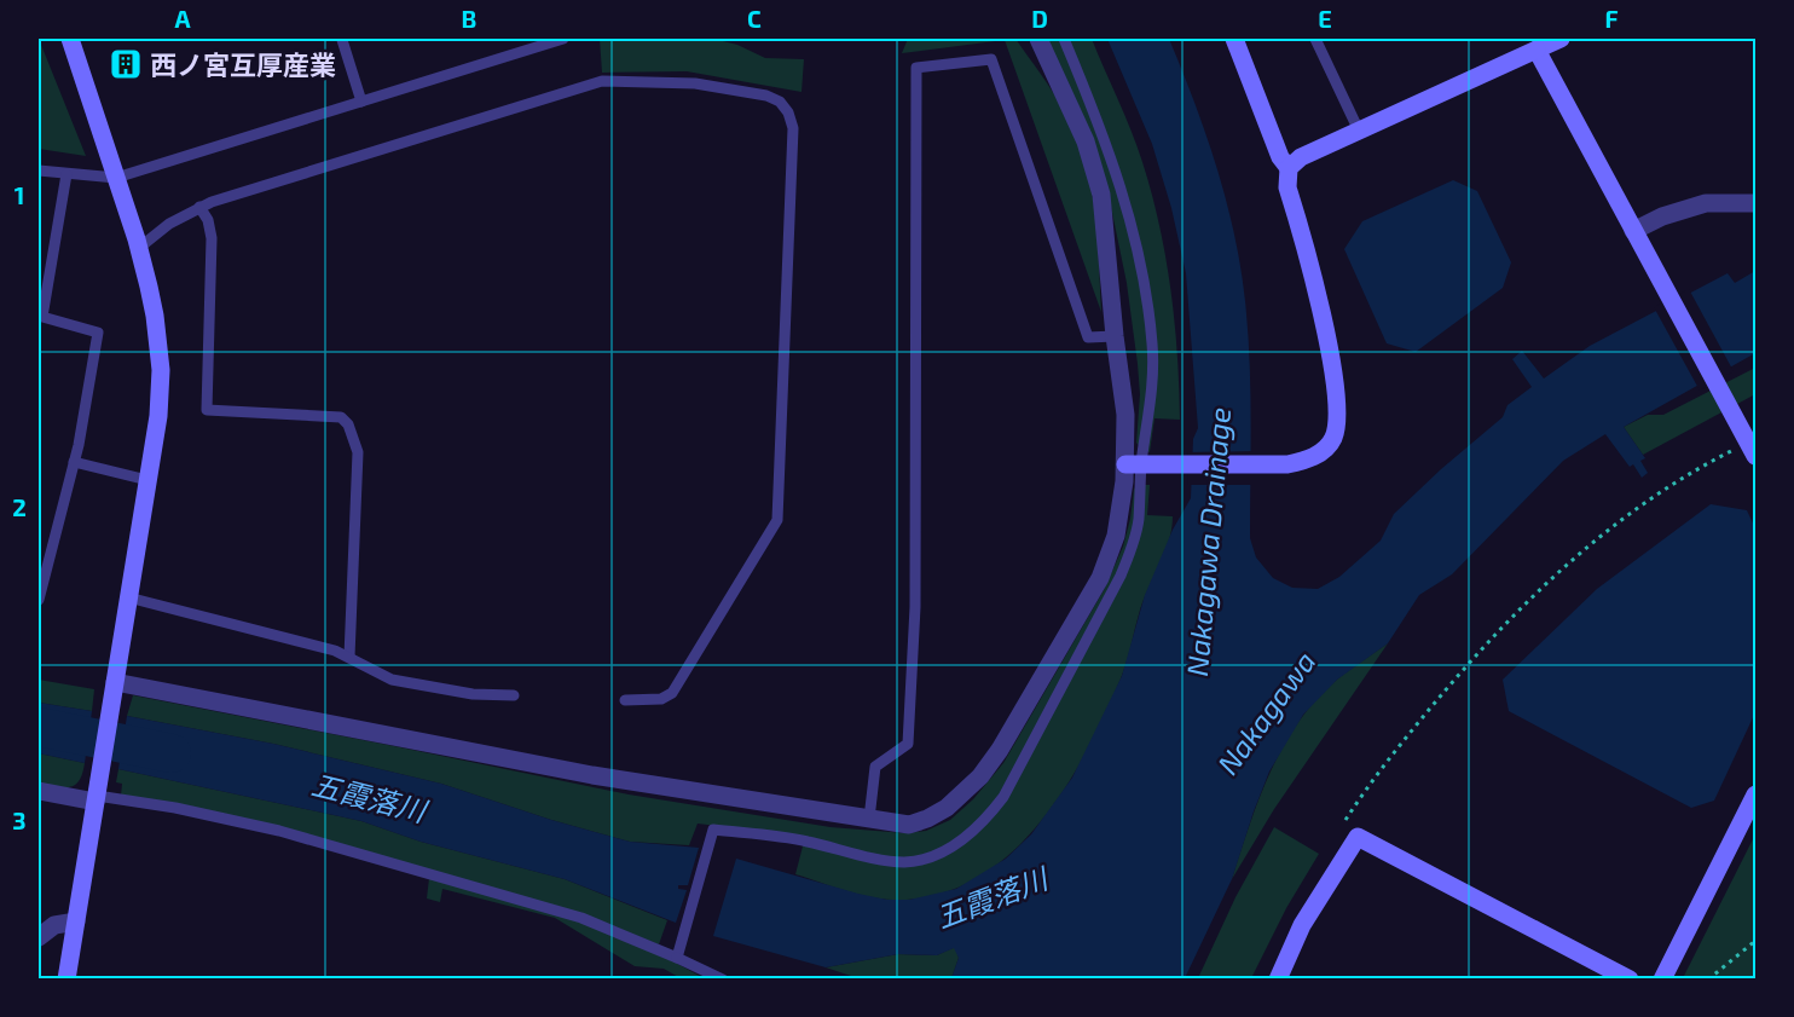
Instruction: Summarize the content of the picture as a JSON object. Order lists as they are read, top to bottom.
{
  "water": ["Nakagawa Drainage", "Nakagawa", "五霞落川"],
  "places": {
    "building": ["西ノ宮互厚産業"]
  },
  "grid": {
    "columns": [
      "A",
      "B",
      "C",
      "D",
      "E",
      "F"
    ],
    "rows": ["1", "2", "3"]
  }
}
